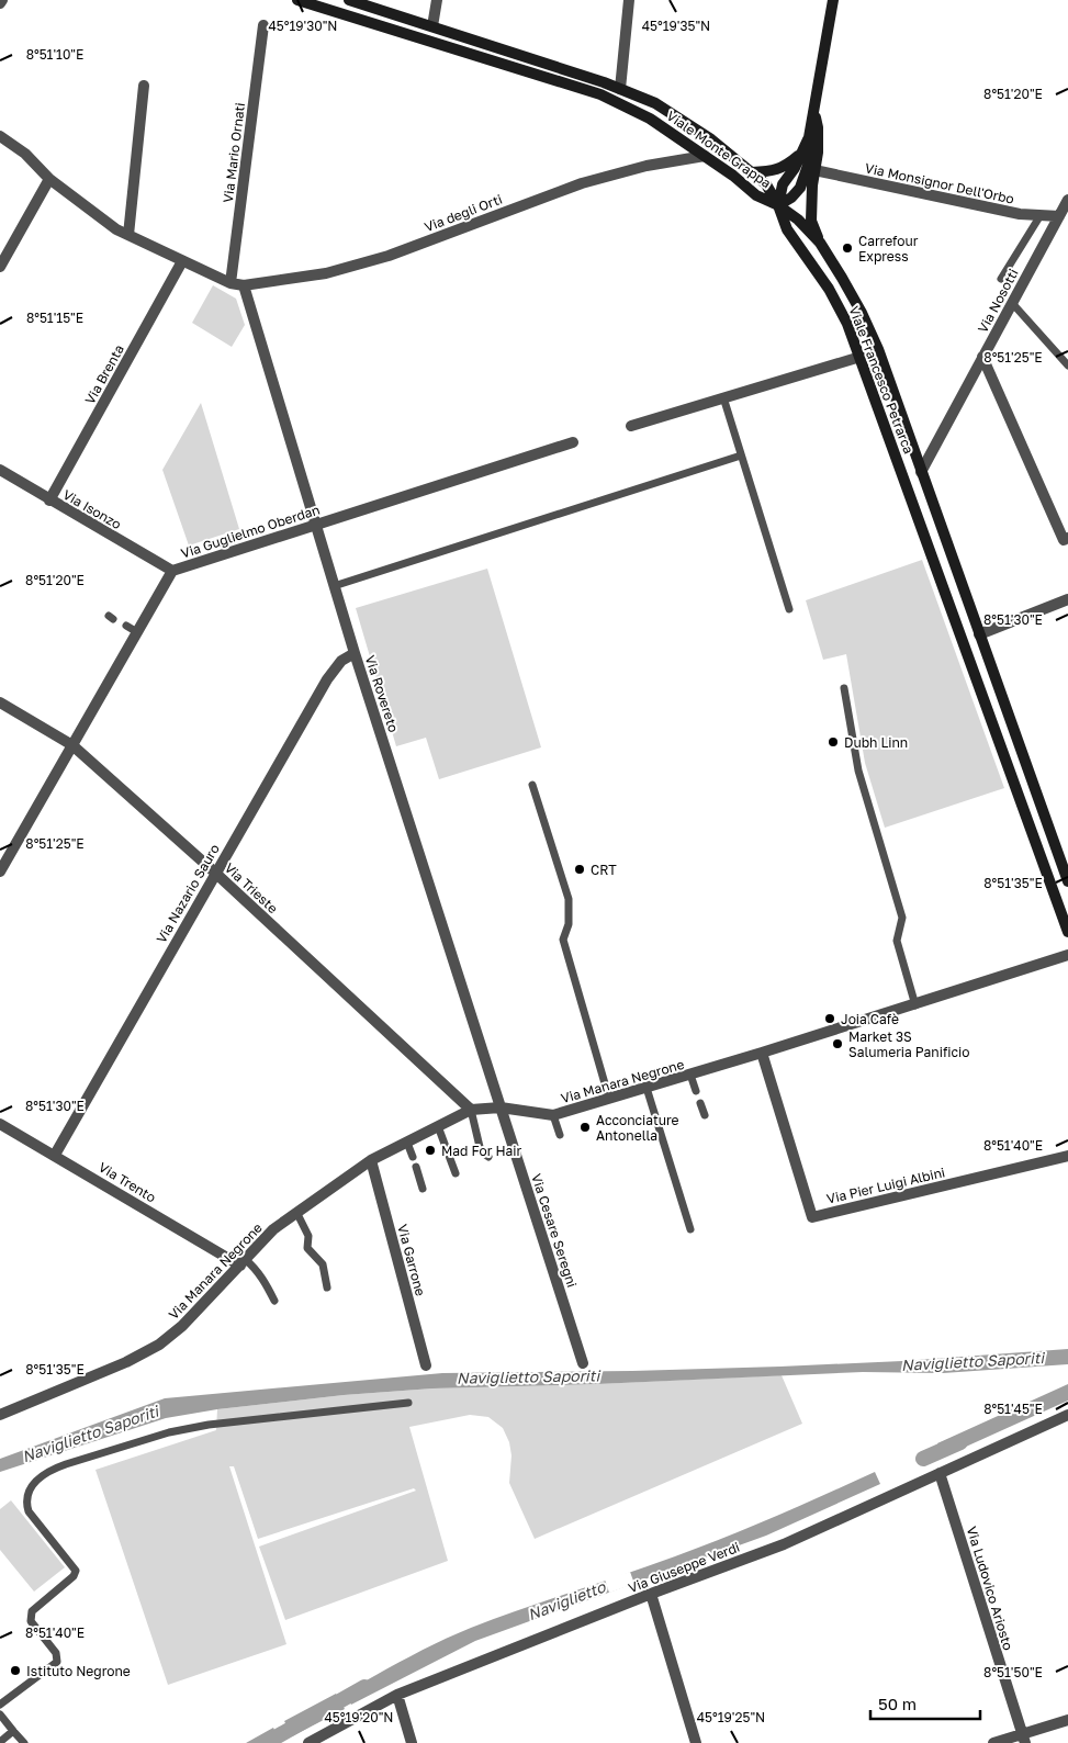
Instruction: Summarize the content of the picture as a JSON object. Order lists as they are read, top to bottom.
{
  "streets": {
    "main road": ["Viale Monte Grappa", "Viale Francesco Petrarca"],
    "street": [
      "Via Mario Ornati",
      "Via Monsignor Dell'Orbo",
      "Via degli Orti",
      "Via Nosotti",
      "Via Brenta",
      "Via Isonzo",
      "Via Guglielmo Oberdan",
      "Via Rovereto",
      "Via Trieste",
      "Via Nazario Sauro",
      "Via Manara Negrone",
      "Via Trento",
      "Via Pier Luigi Albini",
      "Via Cesare Seregni",
      "Via Garrone",
      "Via Giuseppe Verdi",
      "Via Ludovico Ariosto"
    ]
  },
  "crossings": [
    ["Viale Monte Grappa", "Via degli Orti"],
    ["Viale Monte Grappa", "Viale Francesco Petrarca"],
    ["Via Mario Ornati", "Via degli Orti"],
    ["Via Monsignor Dell'Orbo", "Via Nosotti"],
    ["Via degli Orti", "Via Brenta"],
    ["Via degli Orti", "Via Rovereto"],
    ["Via Nosotti", "Viale Francesco Petrarca"],
    ["Via Brenta", "Via Isonzo"],
    ["Via Isonzo", "Via Guglielmo Oberdan"],
    ["Via Guglielmo Oberdan", "Via Rovereto"],
    ["Via Guglielmo Oberdan", "Via Trieste"],
    ["Via Rovereto", "Via Nazario Sauro"],
    ["Via Rovereto", "Via Manara Negrone"],
    ["Via Rovereto", "Via Cesare Seregni"],
    ["Via Trieste", "Via Nazario Sauro"],
    ["Via Trieste", "Via Manara Negrone"],
    ["Via Nazario Sauro", "Via Trento"],
    ["Via Manara Negrone", "Via Trento"],
    ["Via Manara Negrone", "Via Pier Luigi Albini"],
    ["Via Manara Negrone", "Via Cesare Seregni"],
    ["Via Manara Negrone", "Via Garrone"],
    ["Via Giuseppe Verdi", "Via Ludovico Ariosto"]
  ],
  "water": ["Naviglietto Saporiti", "Naviglietto"],
  "places": [
    "Carrefour Express",
    "Dubh Linn",
    "CRT",
    "Joia Cafè",
    "Market 3S Salumeria Panificio",
    "Acconciature Antonella",
    "Mad For Hair",
    "Istituto Negrone"
  ],
  "scale_bar": "50 m",
  "coordinates": [
    "45°19'30\"N",
    "45°19'35\"N",
    "8°51'10\"E",
    "8°51'20\"E",
    "8°51'15\"E",
    "8°51'25\"E",
    "8°51'30\"E",
    "8°51'35\"E",
    "8°51'40\"E",
    "8°51'45\"E",
    "8°51'50\"E",
    "45°19'20\"N",
    "45°19'25\"N"
  ]
}
